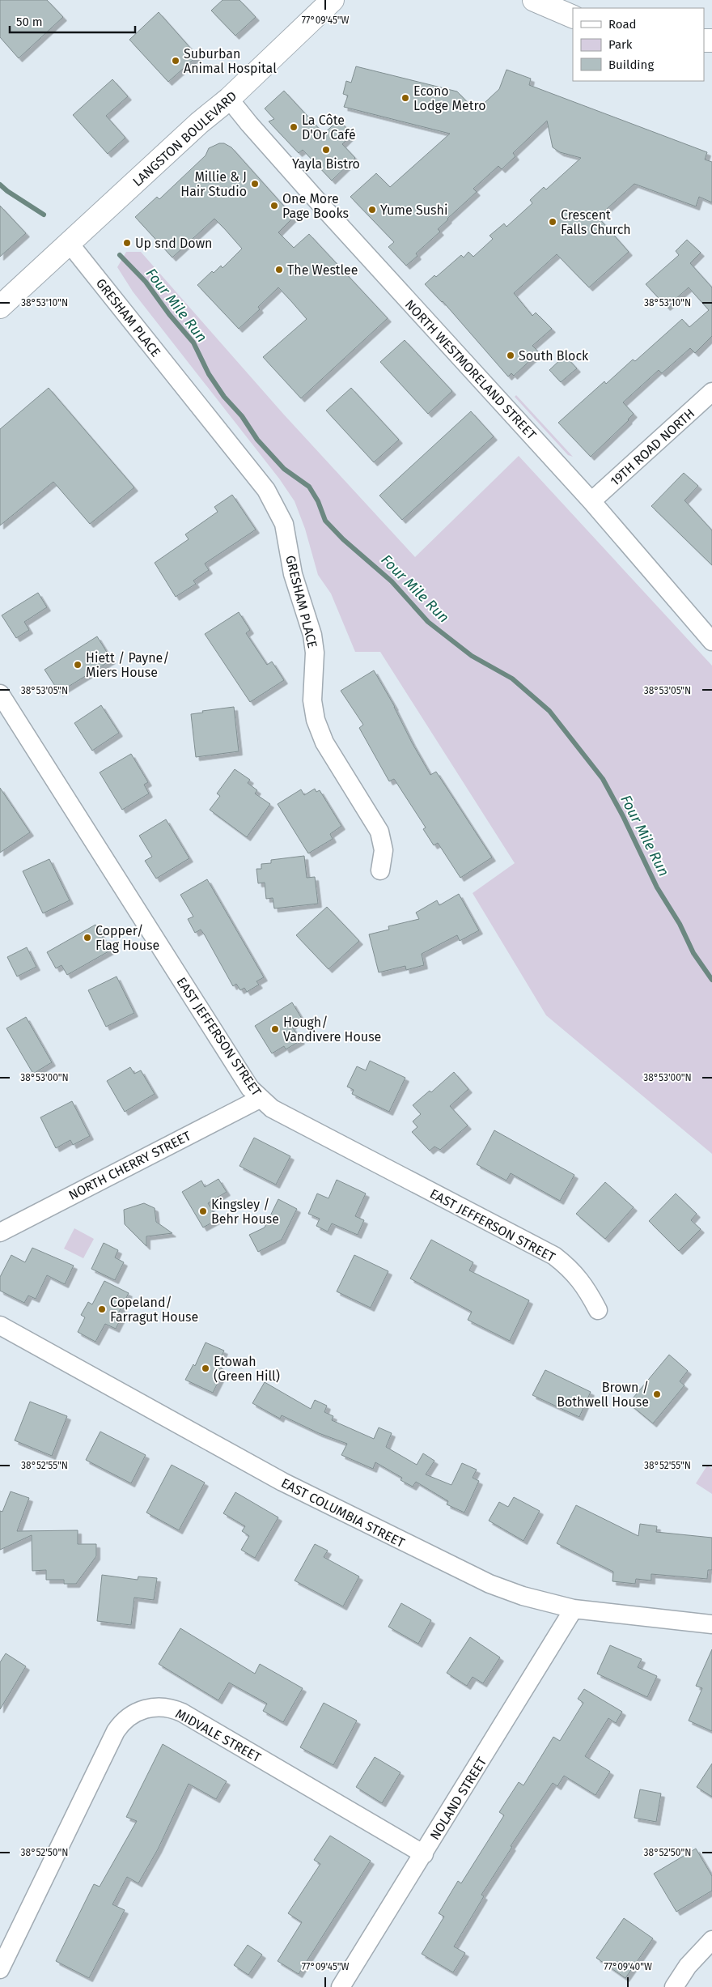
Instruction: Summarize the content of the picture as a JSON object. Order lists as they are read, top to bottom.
{
  "streets": {
    "main road": ["LANGSTON BOULEVARD"],
    "street": [
      "GRESHAM PLACE",
      "NORTH WESTMORELAND STREET",
      "19TH ROAD NORTH",
      "EAST JEFFERSON STREET",
      "NORTH CHERRY STREET",
      "EAST COLUMBIA STREET",
      "MIDVALE STREET",
      "NOLAND STREET"
    ]
  },
  "crossings": [
    ["LANGSTON BOULEVARD", "GRESHAM PLACE"],
    ["LANGSTON BOULEVARD", "NORTH WESTMORELAND STREET"],
    ["NORTH WESTMORELAND STREET", "19TH ROAD NORTH"],
    ["EAST JEFFERSON STREET", "NORTH CHERRY STREET"],
    ["EAST COLUMBIA STREET", "NOLAND STREET"],
    ["MIDVALE STREET", "NOLAND STREET"]
  ],
  "water": ["Four Mile Run"],
  "places": [
    "Suburban Animal Hospital",
    "Econo Lodge Metro",
    "La Côte D'Or Café",
    "Yayla Bistro",
    "Millie & J Hair Studio",
    "One More Page Books",
    "Yume Sushi",
    "Crescent Falls Church",
    "Up snd Down",
    "The Westlee",
    "South Block",
    "Hiett / Payne/ Miers House",
    "Copper/ Flag House",
    "Hough/ Vandivere House",
    "Kingsley / Behr House",
    "Copeland/ Farragut House",
    "Etowah (Green Hill)",
    "Brown / Bothwell House"
  ],
  "legend": ["Road", "Park", "Building"],
  "scale_bar": "50 m",
  "coordinates": [
    "77°09'45\"W",
    "38°53'10\"N",
    "38°53'05\"N",
    "38°53'00\"N",
    "38°52'55\"N",
    "38°52'50\"N",
    "77°09'40\"W"
  ]
}
